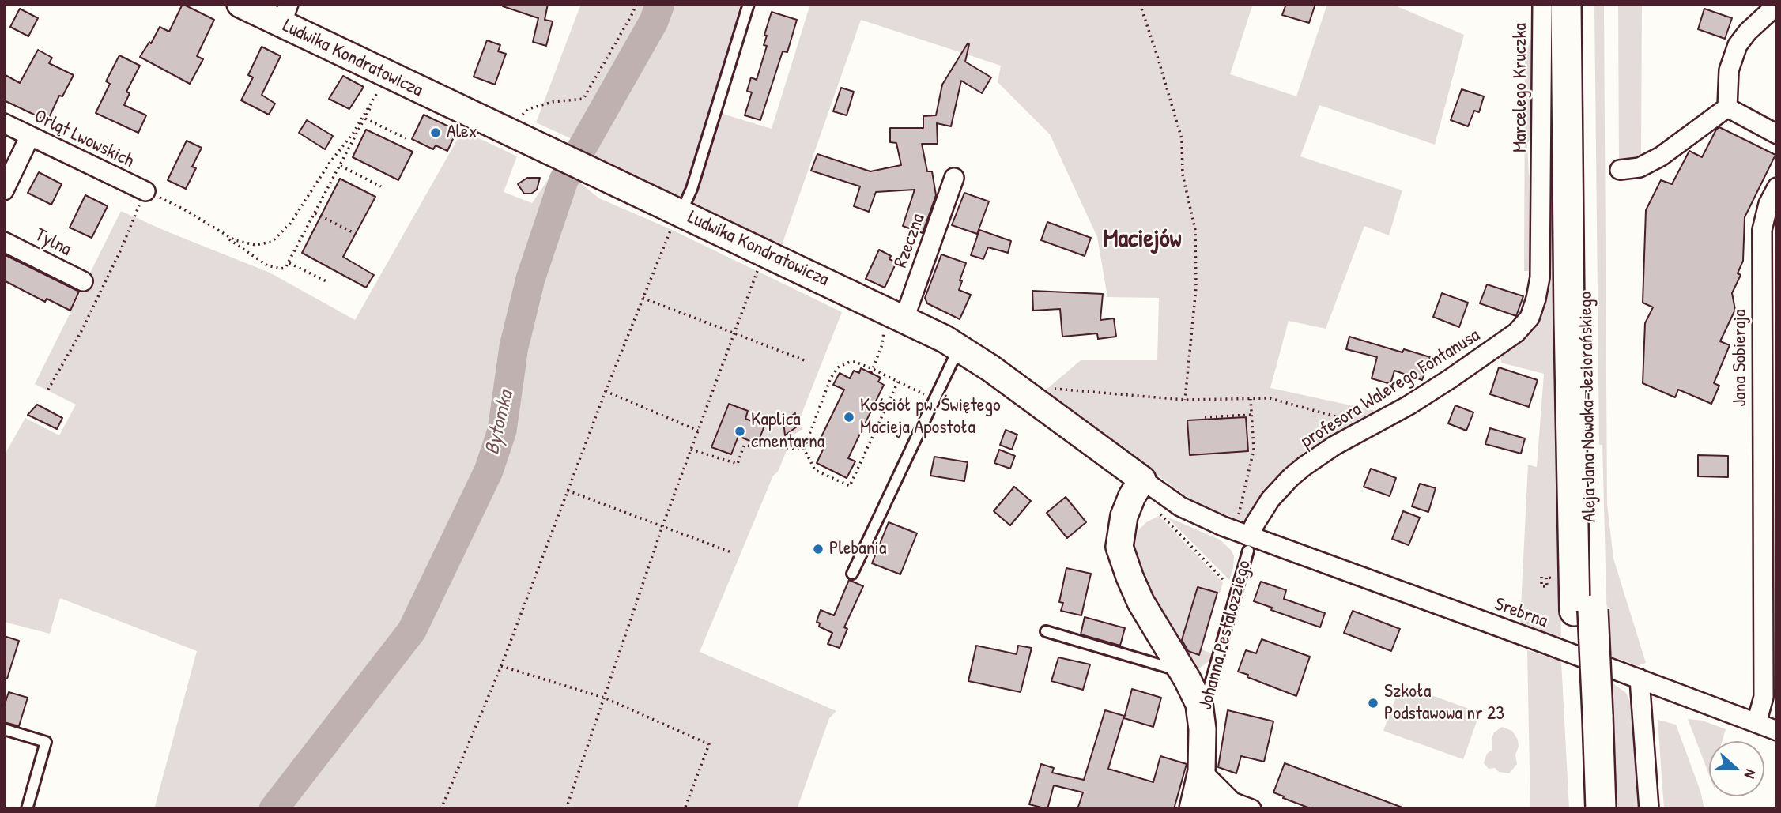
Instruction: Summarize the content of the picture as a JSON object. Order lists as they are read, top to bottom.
{
  "streets": {
    "main road": ["Aleja Jana Nowaka-Jeziorańskiego"],
    "street": [
      "Ludwika Kondratowicza",
      "Marcelego Kruczka",
      "Orląt Lwowskich",
      "Rzeczna",
      "Tylna",
      "Jana Sobieraja",
      "profesora Walerego Fontanusa",
      "Srebrna",
      "Johanna Pestalozziego"
    ]
  },
  "crossings": [
    ["Ludwika Kondratowicza", "Rzeczna"],
    ["Ludwika Kondratowicza", "profesora Walerego Fontanusa"],
    ["Ludwika Kondratowicza", "Srebrna"],
    ["Ludwika Kondratowicza", "Johanna Pestalozziego"],
    ["Marcelego Kruczka", "profesora Walerego Fontanusa"],
    ["Jana Sobieraja", "Srebrna"],
    ["profesora Walerego Fontanusa", "Srebrna"],
    ["profesora Walerego Fontanusa", "Johanna Pestalozziego"],
    ["Srebrna", "Johanna Pestalozziego"]
  ],
  "districts": ["Maciejów"],
  "water": ["Bytomka"],
  "places": [
    "Alex",
    "Kościół pw. Świętego Macieja Apostoła",
    "Kaplica cmentarna",
    "Plebania",
    "Szkoła Podstawowa nr 23"
  ],
  "north": "right"
}
